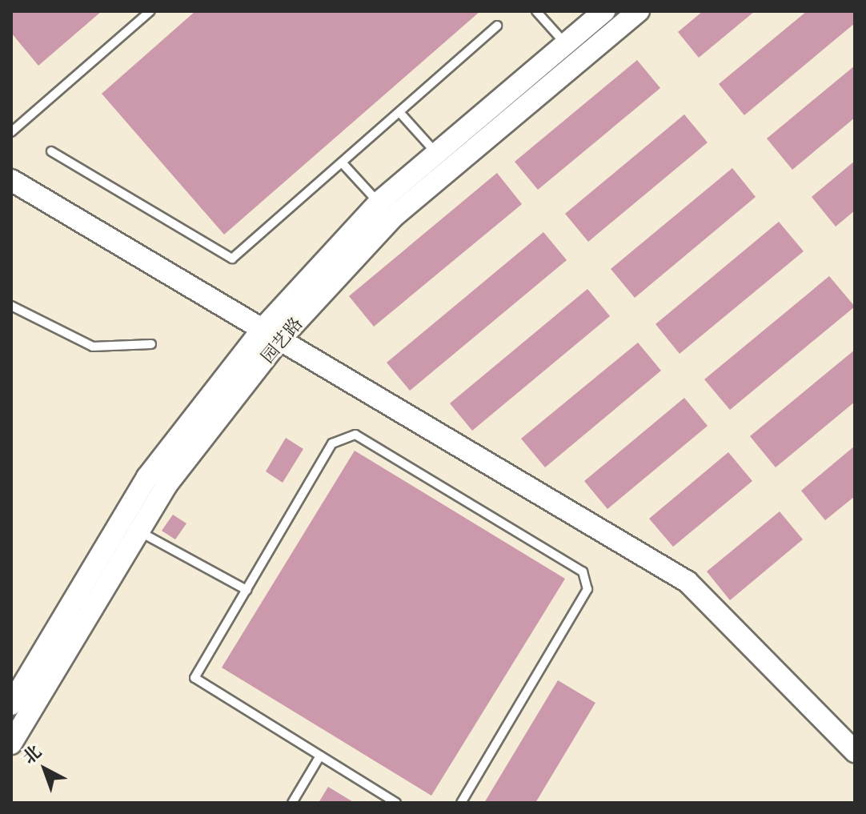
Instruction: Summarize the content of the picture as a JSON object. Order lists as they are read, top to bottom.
{
  "streets": {
    "street": ["园艺路"]
  },
  "north": "top left"
}
